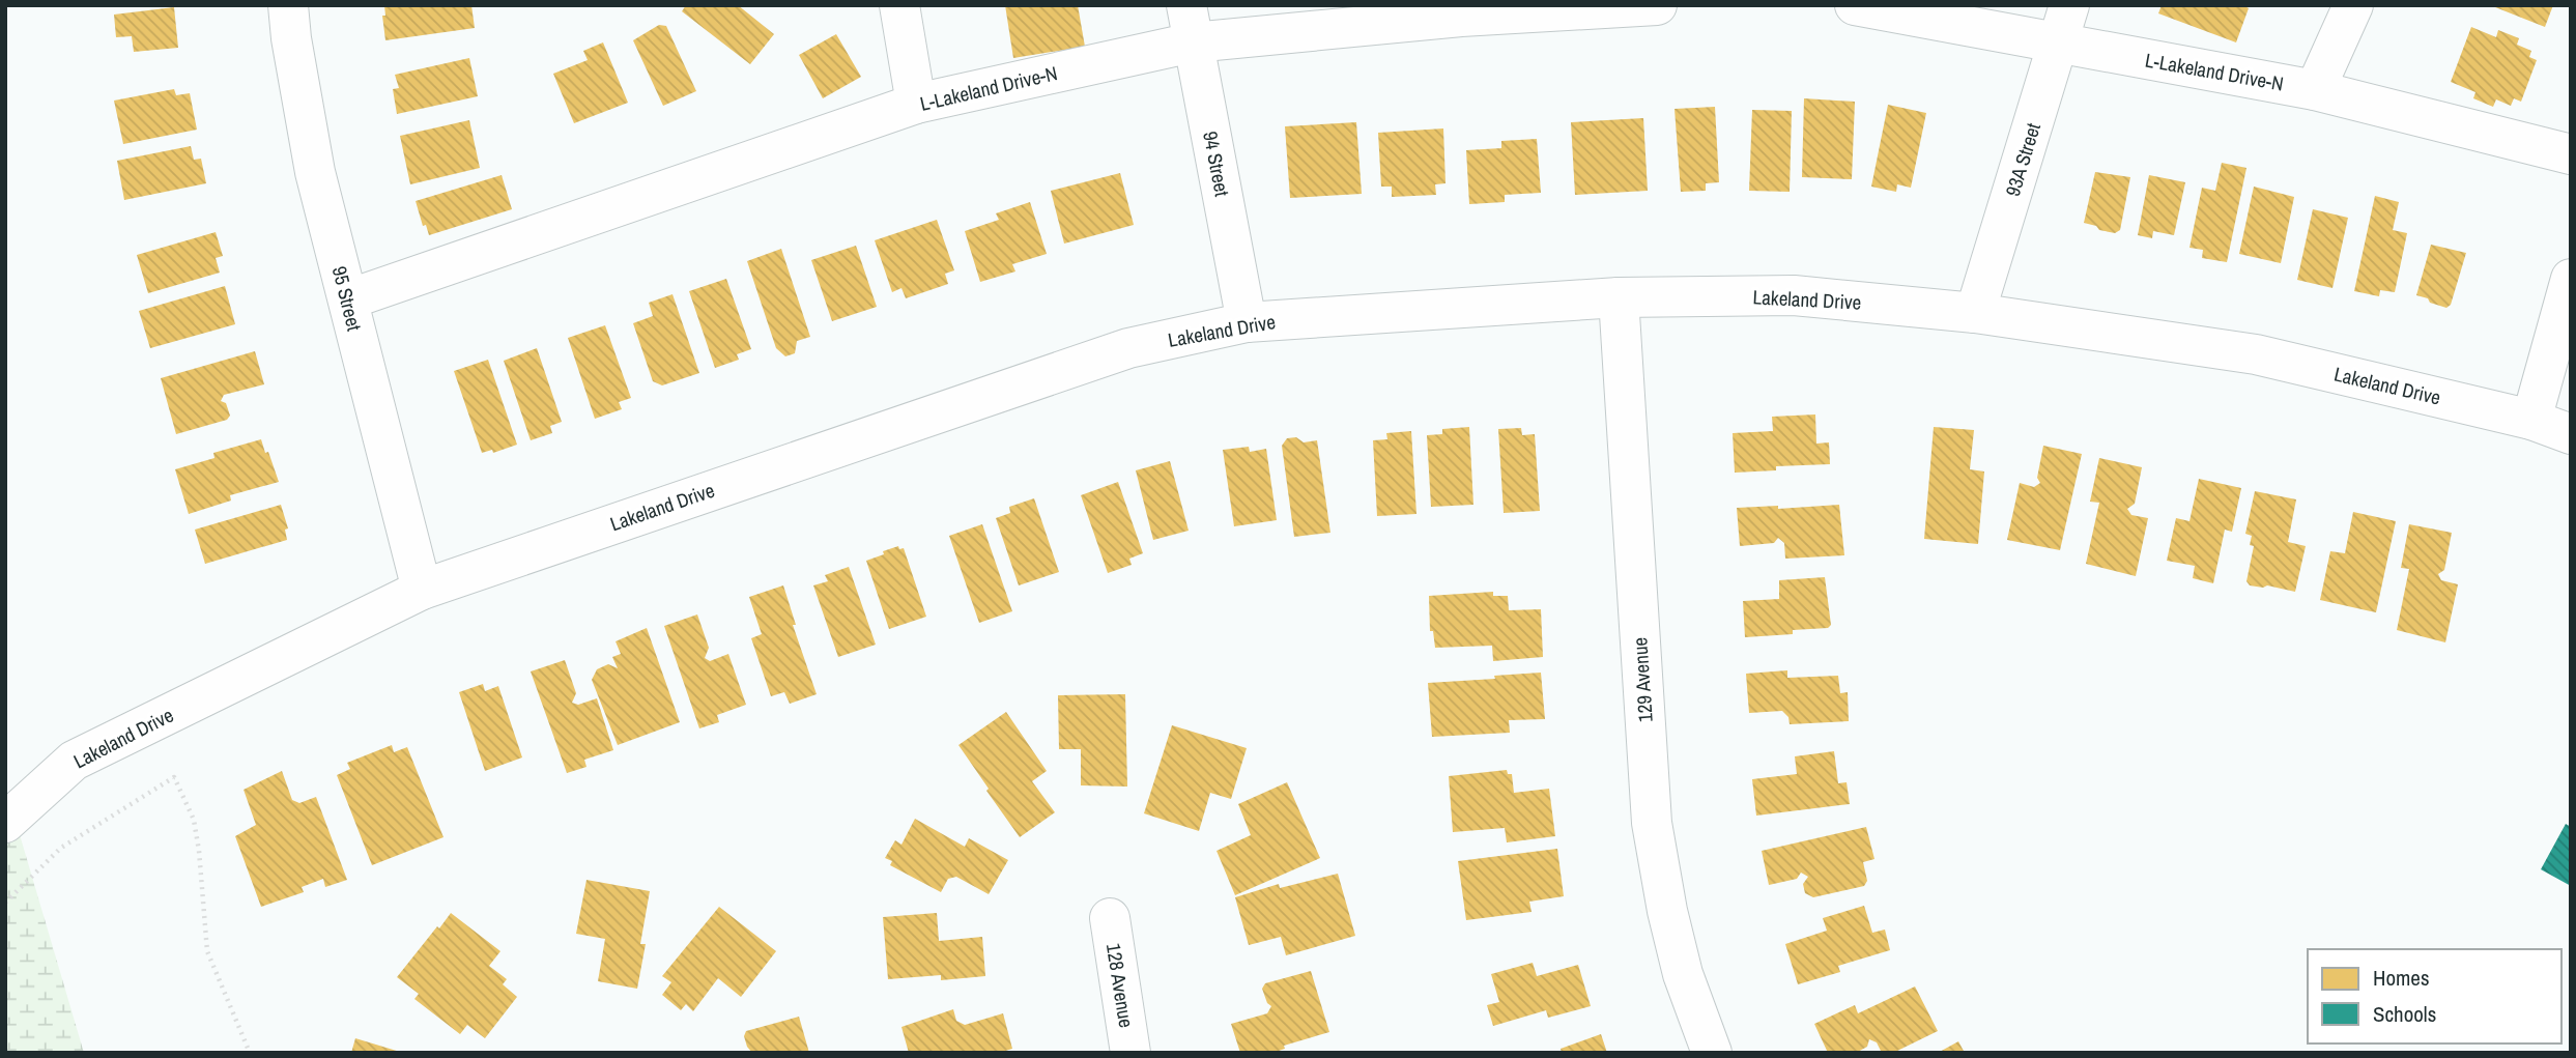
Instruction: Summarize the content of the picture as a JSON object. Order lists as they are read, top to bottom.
{
  "streets": {
    "street": [
      "L-Lakeland Drive-N",
      "93A Street",
      "94 Street",
      "95 Street",
      "Lakeland Drive",
      "129 Avenue",
      "128 Avenue"
    ]
  },
  "crossings": [
    ["L-Lakeland Drive-N", "93A Street"],
    ["L-Lakeland Drive-N", "94 Street"],
    ["L-Lakeland Drive-N", "95 Street"],
    ["93A Street", "Lakeland Drive"],
    ["94 Street", "Lakeland Drive"],
    ["95 Street", "Lakeland Drive"],
    ["Lakeland Drive", "129 Avenue"]
  ],
  "legend": ["Homes", "Schools"]
}
